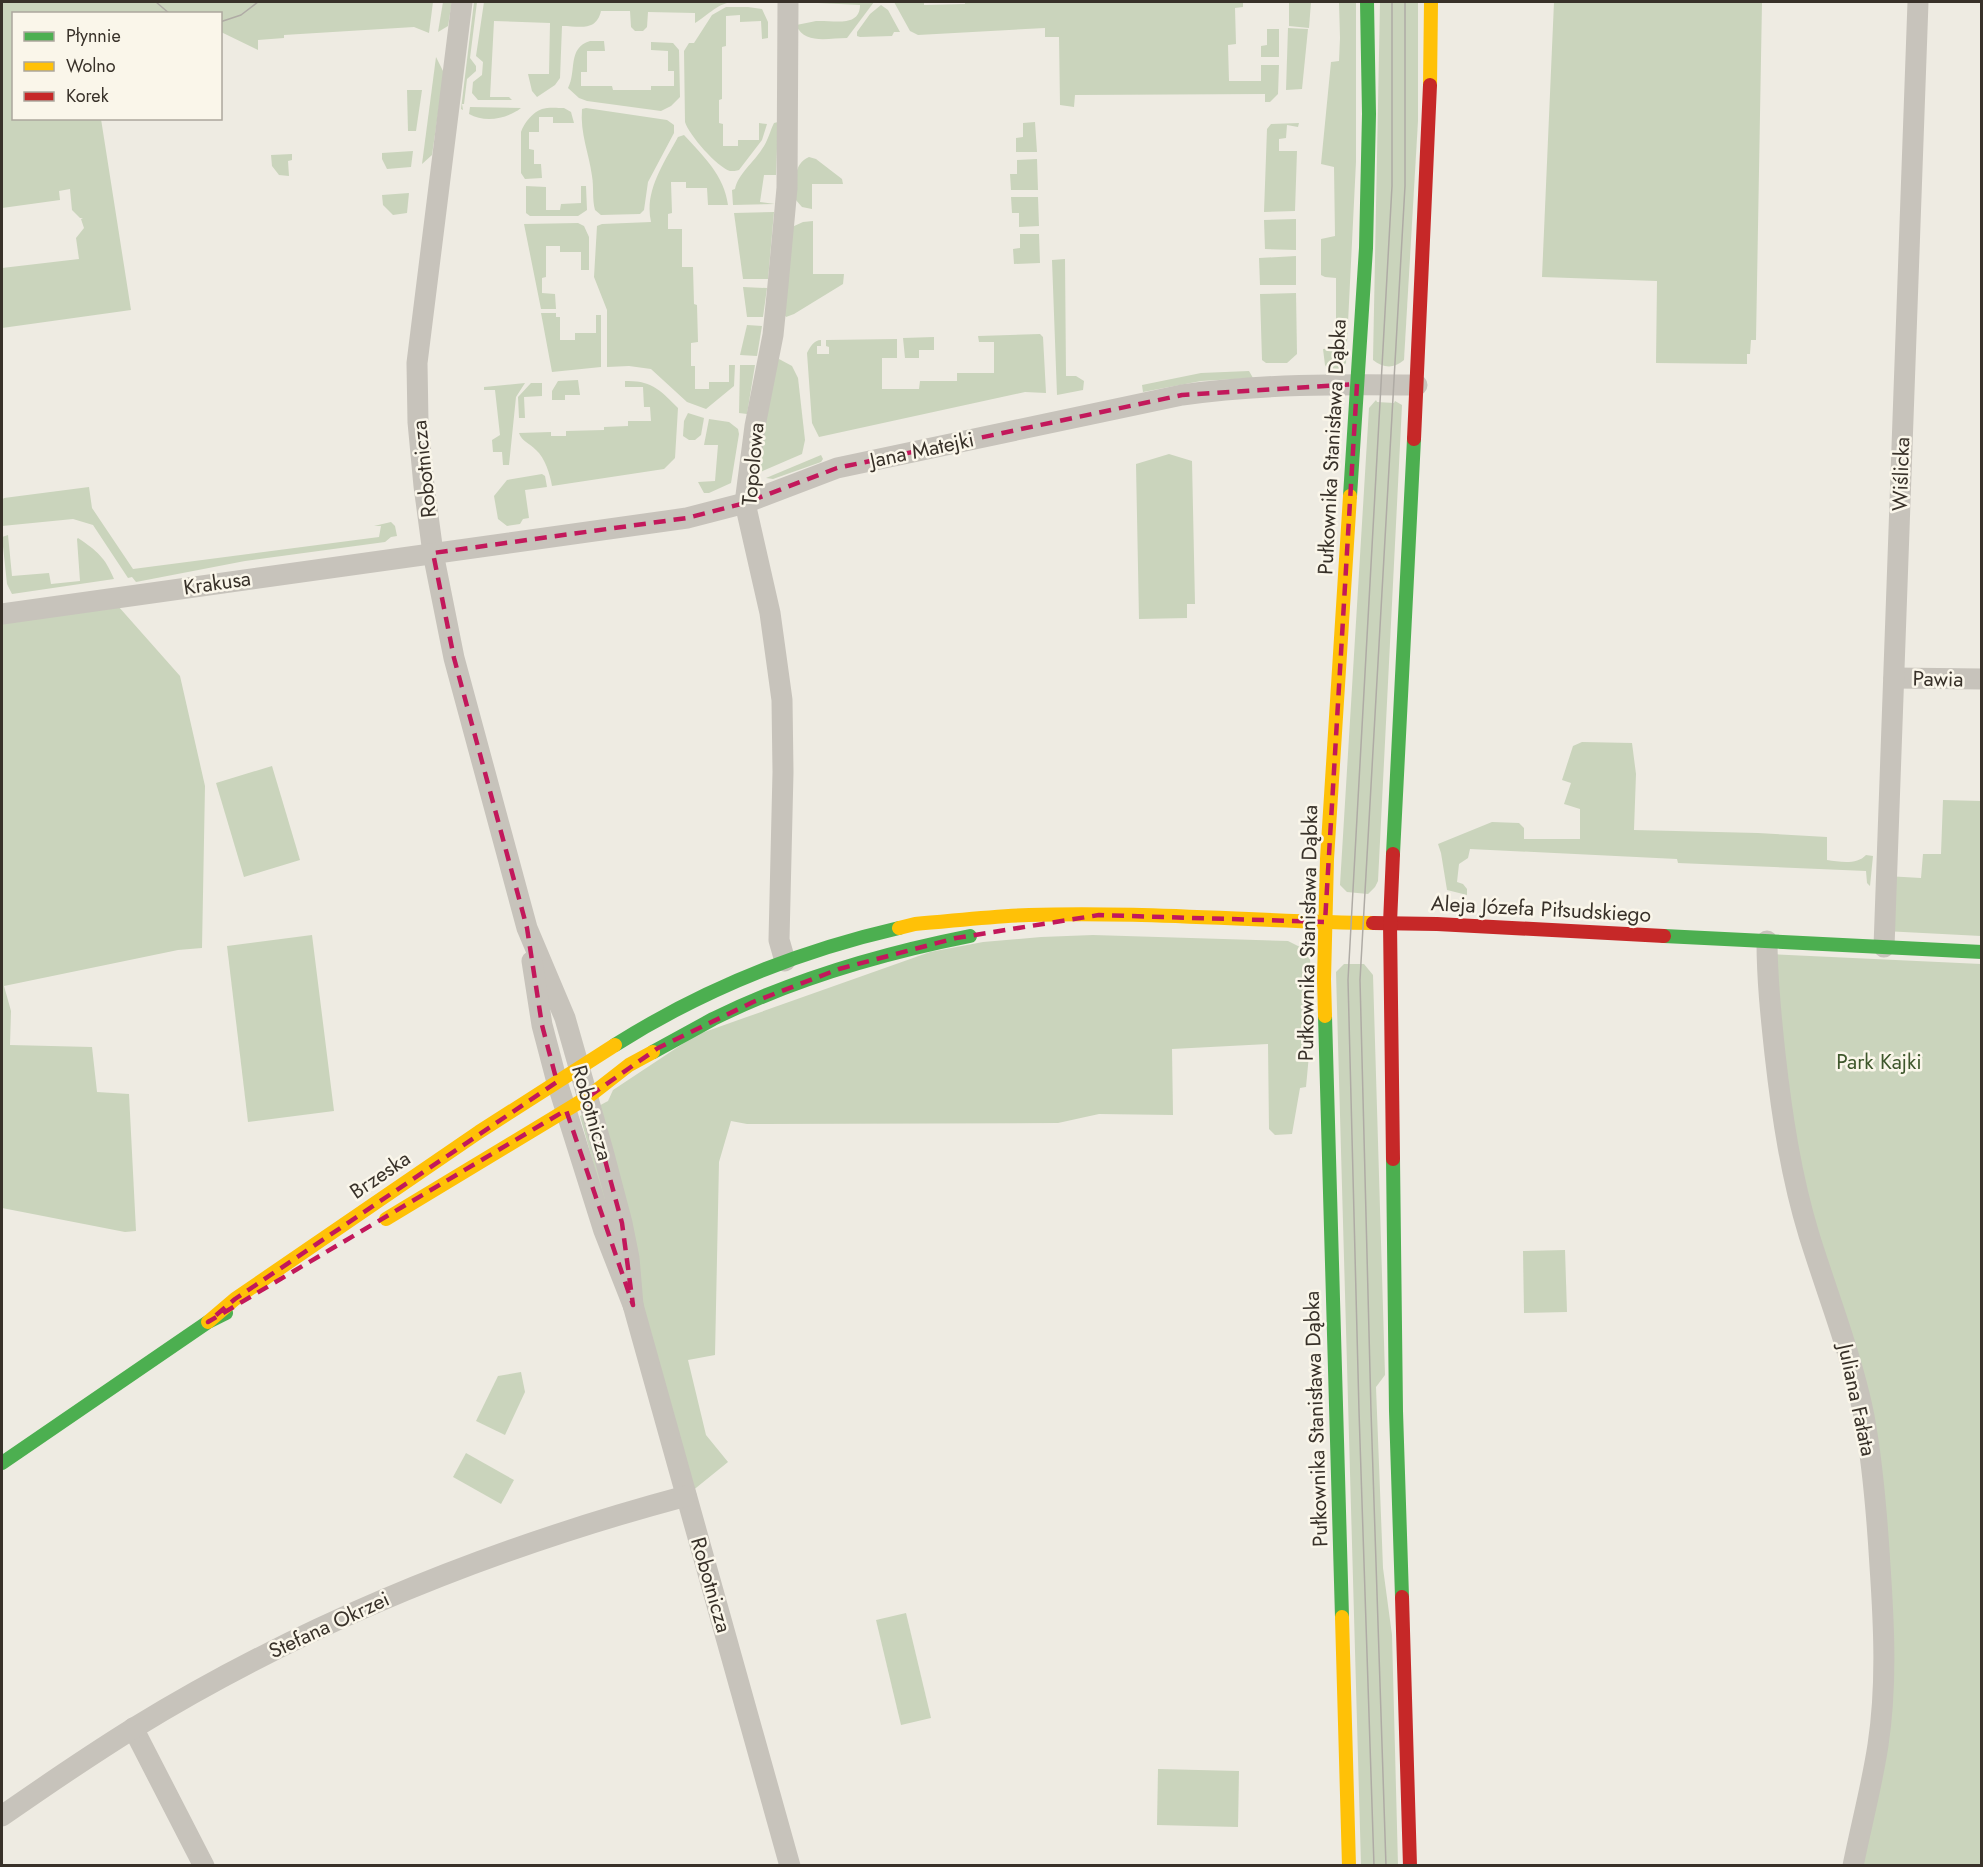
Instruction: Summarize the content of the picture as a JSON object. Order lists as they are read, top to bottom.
{
  "streets": {
    "street": [
      "Pułkownika Stanisława Dąbka",
      "Jana Matejki",
      "Topolowa",
      "Robotnicza",
      "Wiślicka",
      "Krakusa",
      "Pawia",
      "Aleja Józefa Piłsudskiego",
      "Brzeska",
      "Juliana Fałata",
      "Stefana Okrzei"
    ]
  },
  "crossings": [
    ["Pułkownika Stanisława Dąbka", "Jana Matejki"],
    ["Pułkownika Stanisława Dąbka", "Aleja Józefa Piłsudskiego"],
    ["Jana Matejki", "Topolowa"],
    ["Jana Matejki", "Robotnicza"],
    ["Jana Matejki", "Krakusa"],
    ["Topolowa", "Aleja Józefa Piłsudskiego"],
    ["Robotnicza", "Krakusa"],
    ["Robotnicza", "Aleja Józefa Piłsudskiego"],
    ["Robotnicza", "Brzeska"],
    ["Robotnicza", "Stefana Okrzei"],
    ["Wiślicka", "Pawia"],
    ["Wiślicka", "Aleja Józefa Piłsudskiego"],
    ["Aleja Józefa Piłsudskiego", "Brzeska"],
    ["Aleja Józefa Piłsudskiego", "Juliana Fałata"]
  ],
  "parks": ["Park Kajki"],
  "legend": ["Płynnie", "Wolno", "Korek"]
}
